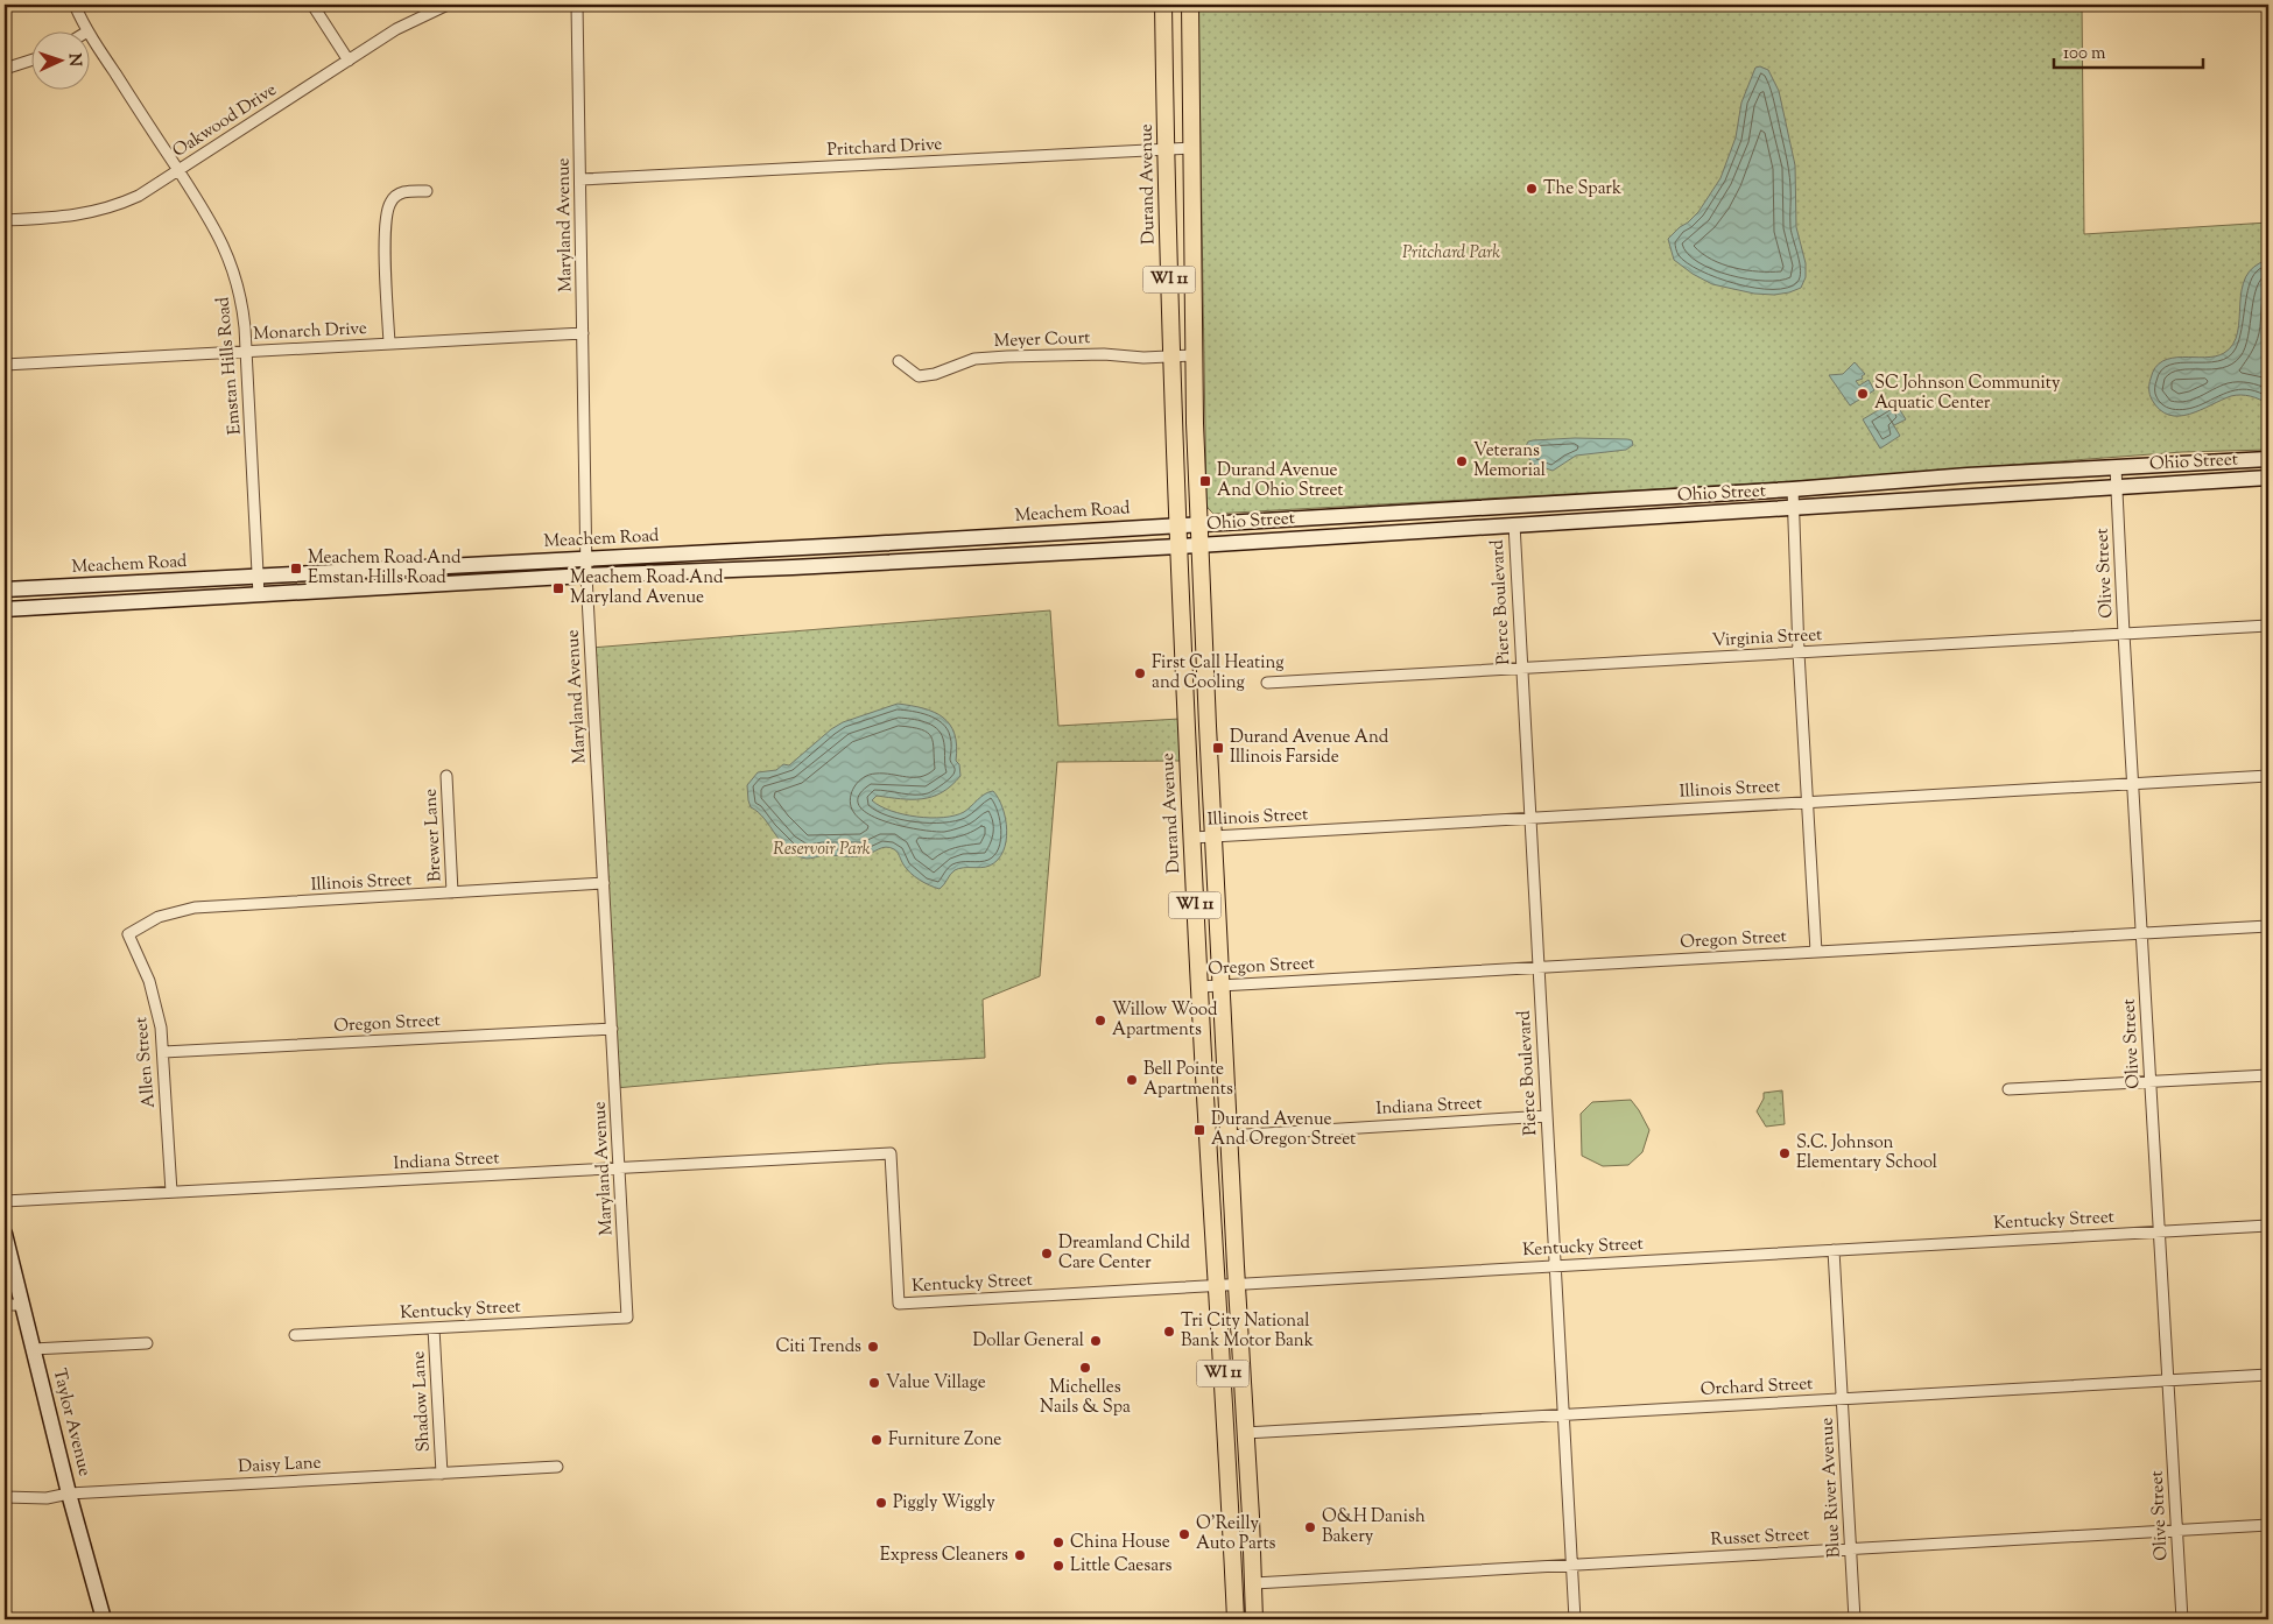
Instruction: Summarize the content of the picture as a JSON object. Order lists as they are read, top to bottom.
{
  "streets": {
    "main road": ["Durand Avenue", "WI 11"],
    "street": [
      "Oakwood Drive",
      "Pritchard Drive",
      "Maryland Avenue",
      "Monarch Drive",
      "Meyer Court",
      "Emstan Hills Road",
      "Ohio Street",
      "Meachem Road",
      "Olive Street",
      "Pierce Boulevard",
      "Virginia Street",
      "Illinois Street",
      "Brewer Lane",
      "Oregon Street",
      "Allen Street",
      "Indiana Street",
      "Kentucky Street",
      "Orchard Street",
      "Shadow Lane",
      "Taylor Avenue",
      "Daisy Lane",
      "Blue River Avenue",
      "Russet Street"
    ]
  },
  "crossings": [
    ["Oakwood Drive", "Emstan Hills Road"],
    ["Pritchard Drive", "Durand Avenue"],
    ["Pritchard Drive", "Maryland Avenue"],
    ["Pritchard Drive", "WI 11"],
    ["Durand Avenue", "Meyer Court"],
    ["Durand Avenue", "Ohio Street"],
    ["Durand Avenue", "Meachem Road"],
    ["Durand Avenue", "Illinois Street"],
    ["Durand Avenue", "Oregon Street"],
    ["Durand Avenue", "Indiana Street"],
    ["Durand Avenue", "Kentucky Street"],
    ["Maryland Avenue", "Monarch Drive"],
    ["Maryland Avenue", "Meachem Road"],
    ["Maryland Avenue", "Illinois Street"],
    ["Maryland Avenue", "Oregon Street"],
    ["Maryland Avenue", "Indiana Street"],
    ["Maryland Avenue", "Kentucky Street"],
    ["WI 11", "Meyer Court"],
    ["WI 11", "Ohio Street"],
    ["WI 11", "Meachem Road"],
    ["WI 11", "Illinois Street"],
    ["WI 11", "Oregon Street"],
    ["WI 11", "Indiana Street"],
    ["WI 11", "Kentucky Street"],
    ["WI 11", "Orchard Street"],
    ["WI 11", "Russet Street"],
    ["Monarch Drive", "Emstan Hills Road"],
    ["Emstan Hills Road", "Meachem Road"],
    ["Ohio Street", "Meachem Road"],
    ["Ohio Street", "Olive Street"],
    ["Ohio Street", "Pierce Boulevard"],
    ["Olive Street", "Virginia Street"],
    ["Olive Street", "Illinois Street"],
    ["Olive Street", "Oregon Street"],
    ["Olive Street", "Kentucky Street"],
    ["Olive Street", "Orchard Street"],
    ["Olive Street", "Russet Street"],
    ["Pierce Boulevard", "Virginia Street"],
    ["Pierce Boulevard", "Illinois Street"],
    ["Pierce Boulevard", "Oregon Street"],
    ["Pierce Boulevard", "Indiana Street"],
    ["Pierce Boulevard", "Kentucky Street"],
    ["Pierce Boulevard", "Orchard Street"],
    ["Pierce Boulevard", "Russet Street"],
    ["Illinois Street", "Brewer Lane"],
    ["Illinois Street", "Allen Street"],
    ["Oregon Street", "Allen Street"],
    ["Allen Street", "Indiana Street"],
    ["Indiana Street", "Kentucky Street"],
    ["Kentucky Street", "Shadow Lane"],
    ["Kentucky Street", "Blue River Avenue"],
    ["Orchard Street", "Blue River Avenue"],
    ["Shadow Lane", "Daisy Lane"],
    ["Taylor Avenue", "Daisy Lane"],
    ["Blue River Avenue", "Russet Street"]
  ],
  "parks": ["Pritchard Park", "Reservoir Park"],
  "places": {
    "other": [
      "The Spark",
      "SC Johnson Community Aquatic Center",
      "Veterans Memorial",
      "First Call Heating and Cooling",
      "Willow Wood Apartments",
      "Bell Pointe Apartments",
      "S.C. Johnson Elementary School",
      "Dreamland Child Care Center",
      "Tri City National Bank Motor Bank",
      "Dollar General",
      "Citi Trends",
      "Michelles Nails & Spa",
      "Value Village",
      "Furniture Zone",
      "Piggly Wiggly",
      "O&H Danish Bakery",
      "O'Reilly Auto Parts",
      "China House",
      "Express Cleaners",
      "Little Caesars"
    ],
    "transit": [
      "Durand Avenue And Ohio Street",
      "Meachem Road And Emstan Hills Road",
      "Meachem Road And Maryland Avenue",
      "Durand Avenue And Illinois Farside",
      "Durand Avenue And Oregon Street"
    ]
  },
  "scale_bar": "100 m",
  "north": "right"
}
